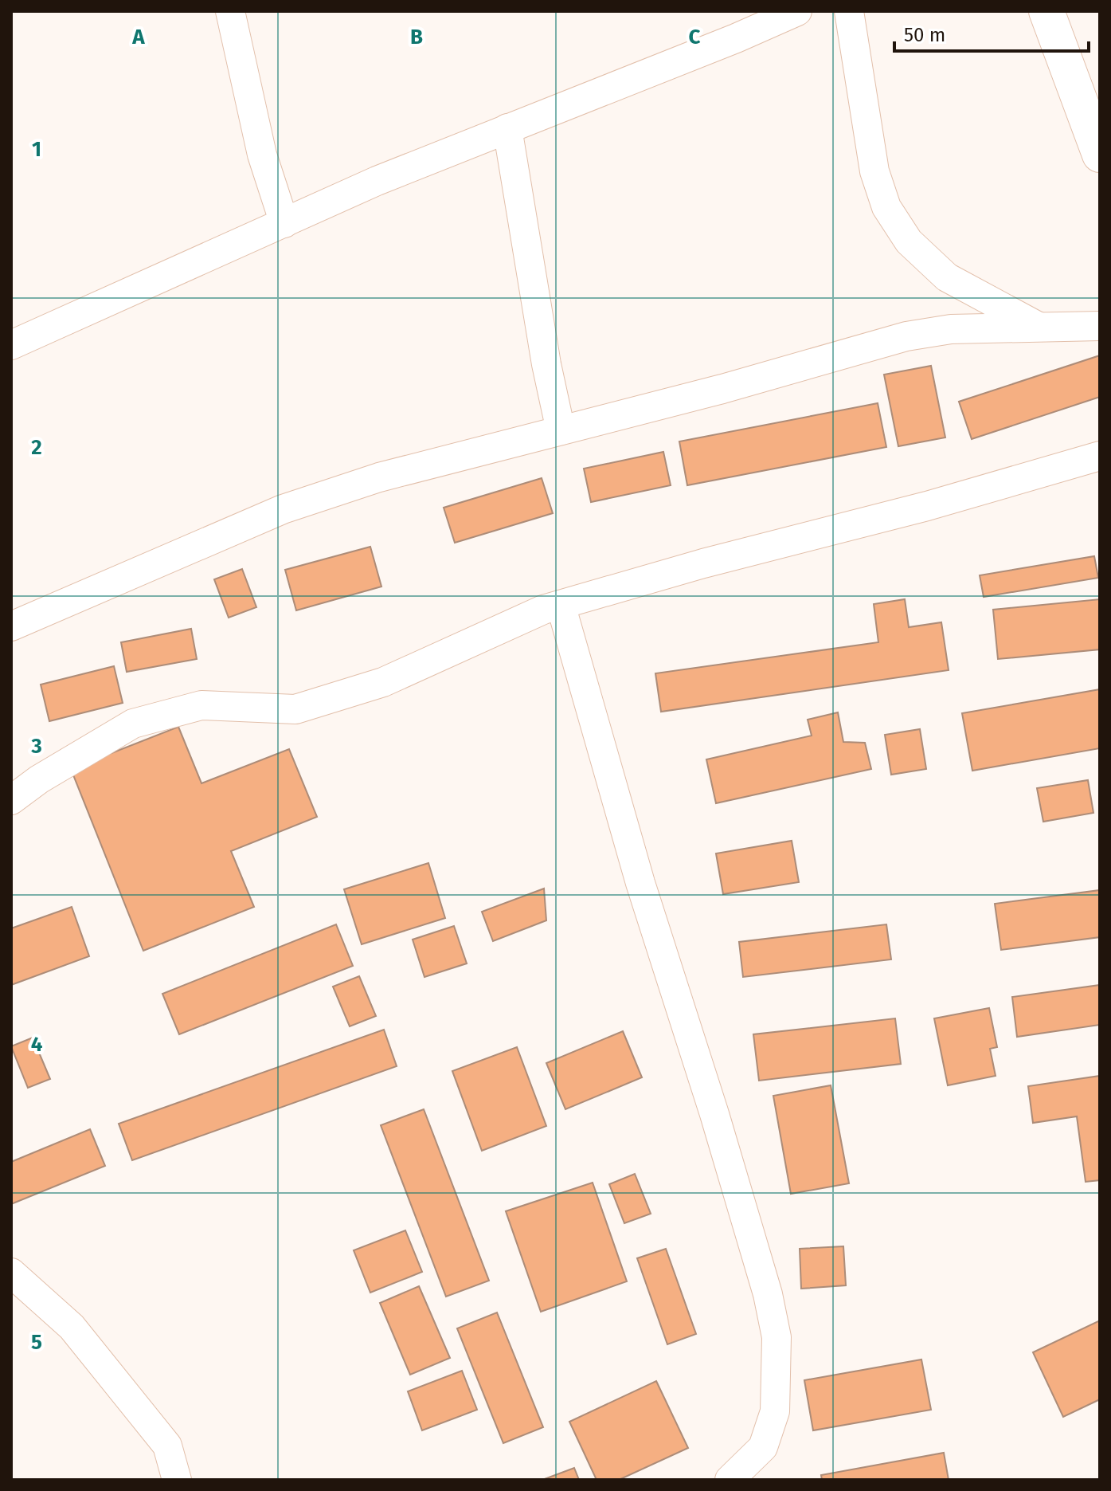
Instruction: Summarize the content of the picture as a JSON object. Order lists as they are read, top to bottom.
{
  "scale_bar": "50 m",
  "grid": {
    "columns": ["A", "B", "C"],
    "rows": [
      "1",
      "2",
      "3",
      "4",
      "5"
    ]
  }
}
